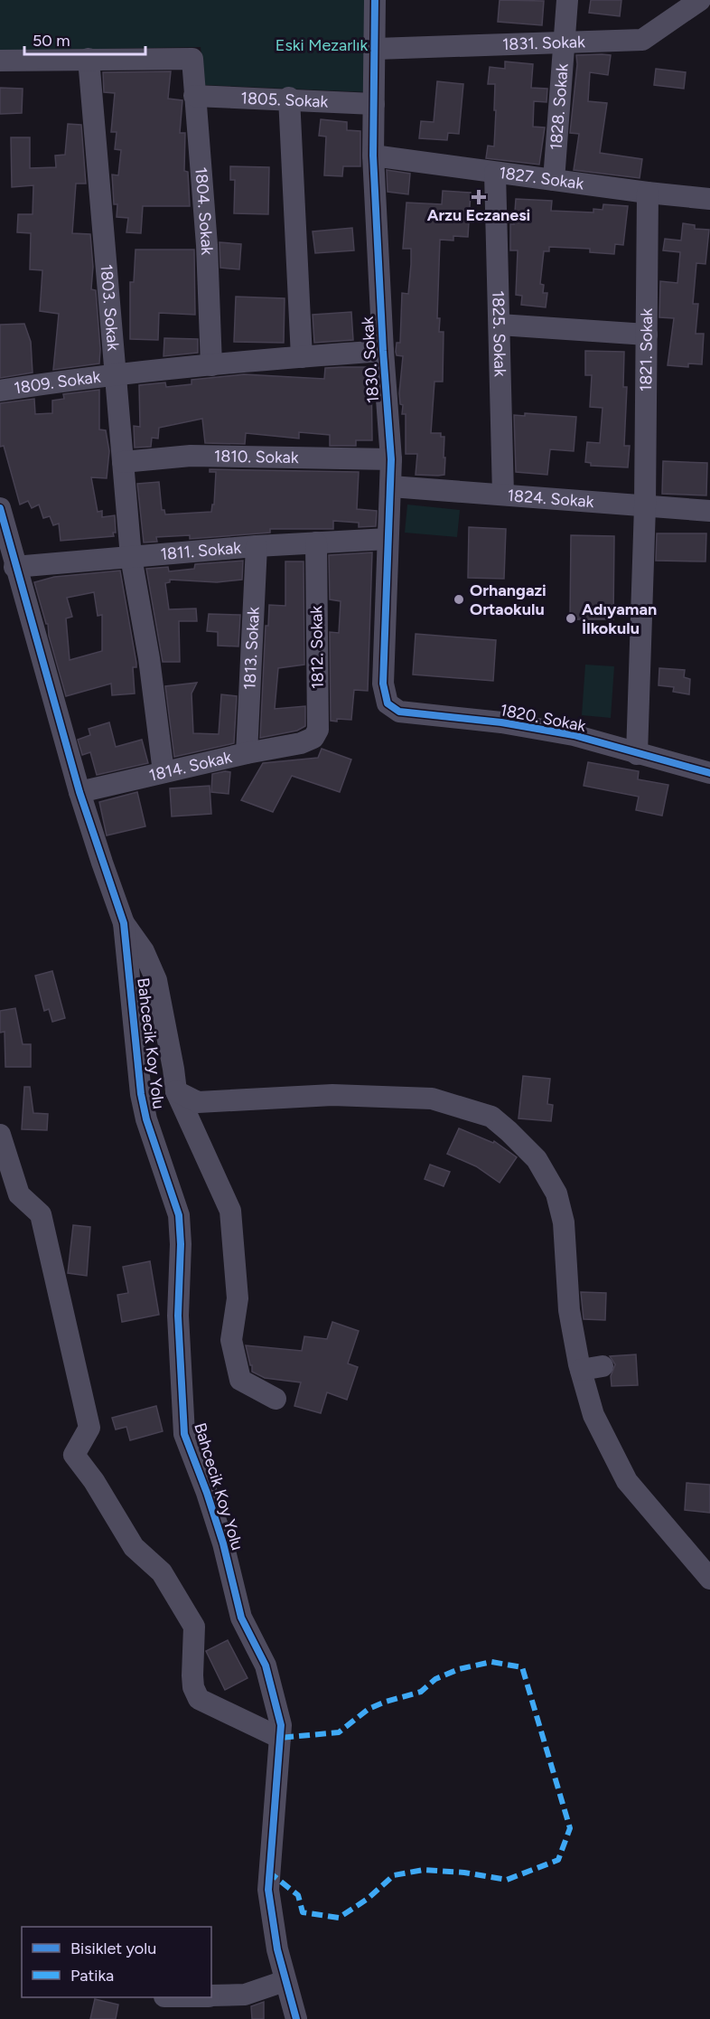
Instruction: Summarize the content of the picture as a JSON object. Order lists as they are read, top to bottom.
{
  "streets": {
    "street": [
      "1831. Sokak",
      "1805. Sokak",
      "1828. Sokak",
      "1827. Sokak",
      "1804. Sokak",
      "1803. Sokak",
      "1825. Sokak",
      "1821. Sokak",
      "1830. Sokak",
      "1809. Sokak",
      "1810. Sokak",
      "1824. Sokak",
      "1811. Sokak",
      "1812. Sokak",
      "1813. Sokak",
      "1820. Sokak",
      "1814. Sokak",
      "Bahcecik Koy Yolu"
    ]
  },
  "crossings": [
    ["1831. Sokak", "1828. Sokak"],
    ["1831. Sokak", "1830. Sokak"],
    ["1805. Sokak", "1804. Sokak"],
    ["1805. Sokak", "1830. Sokak"],
    ["1828. Sokak", "1827. Sokak"],
    ["1827. Sokak", "1825. Sokak"],
    ["1827. Sokak", "1821. Sokak"],
    ["1827. Sokak", "1830. Sokak"],
    ["1804. Sokak", "1803. Sokak"],
    ["1804. Sokak", "1809. Sokak"],
    ["1803. Sokak", "1809. Sokak"],
    ["1803. Sokak", "1810. Sokak"],
    ["1803. Sokak", "1811. Sokak"],
    ["1803. Sokak", "1814. Sokak"],
    ["1825. Sokak", "1824. Sokak"],
    ["1821. Sokak", "1824. Sokak"],
    ["1821. Sokak", "1820. Sokak"],
    ["1830. Sokak", "1809. Sokak"],
    ["1830. Sokak", "1810. Sokak"],
    ["1830. Sokak", "1824. Sokak"],
    ["1830. Sokak", "1811. Sokak"],
    ["1830. Sokak", "1820. Sokak"],
    ["1811. Sokak", "1812. Sokak"],
    ["1811. Sokak", "1813. Sokak"],
    ["1812. Sokak", "1814. Sokak"],
    ["1813. Sokak", "1814. Sokak"]
  ],
  "parks": ["Eski Mezarlık"],
  "places": {
    "health": ["Arzu Eczanesi"],
    "other": ["Orhangazi Ortaokulu", "Adıyaman İlkokulu"]
  },
  "legend": ["Bisiklet yolu", "Patika"],
  "scale_bar": "50 m"
}
